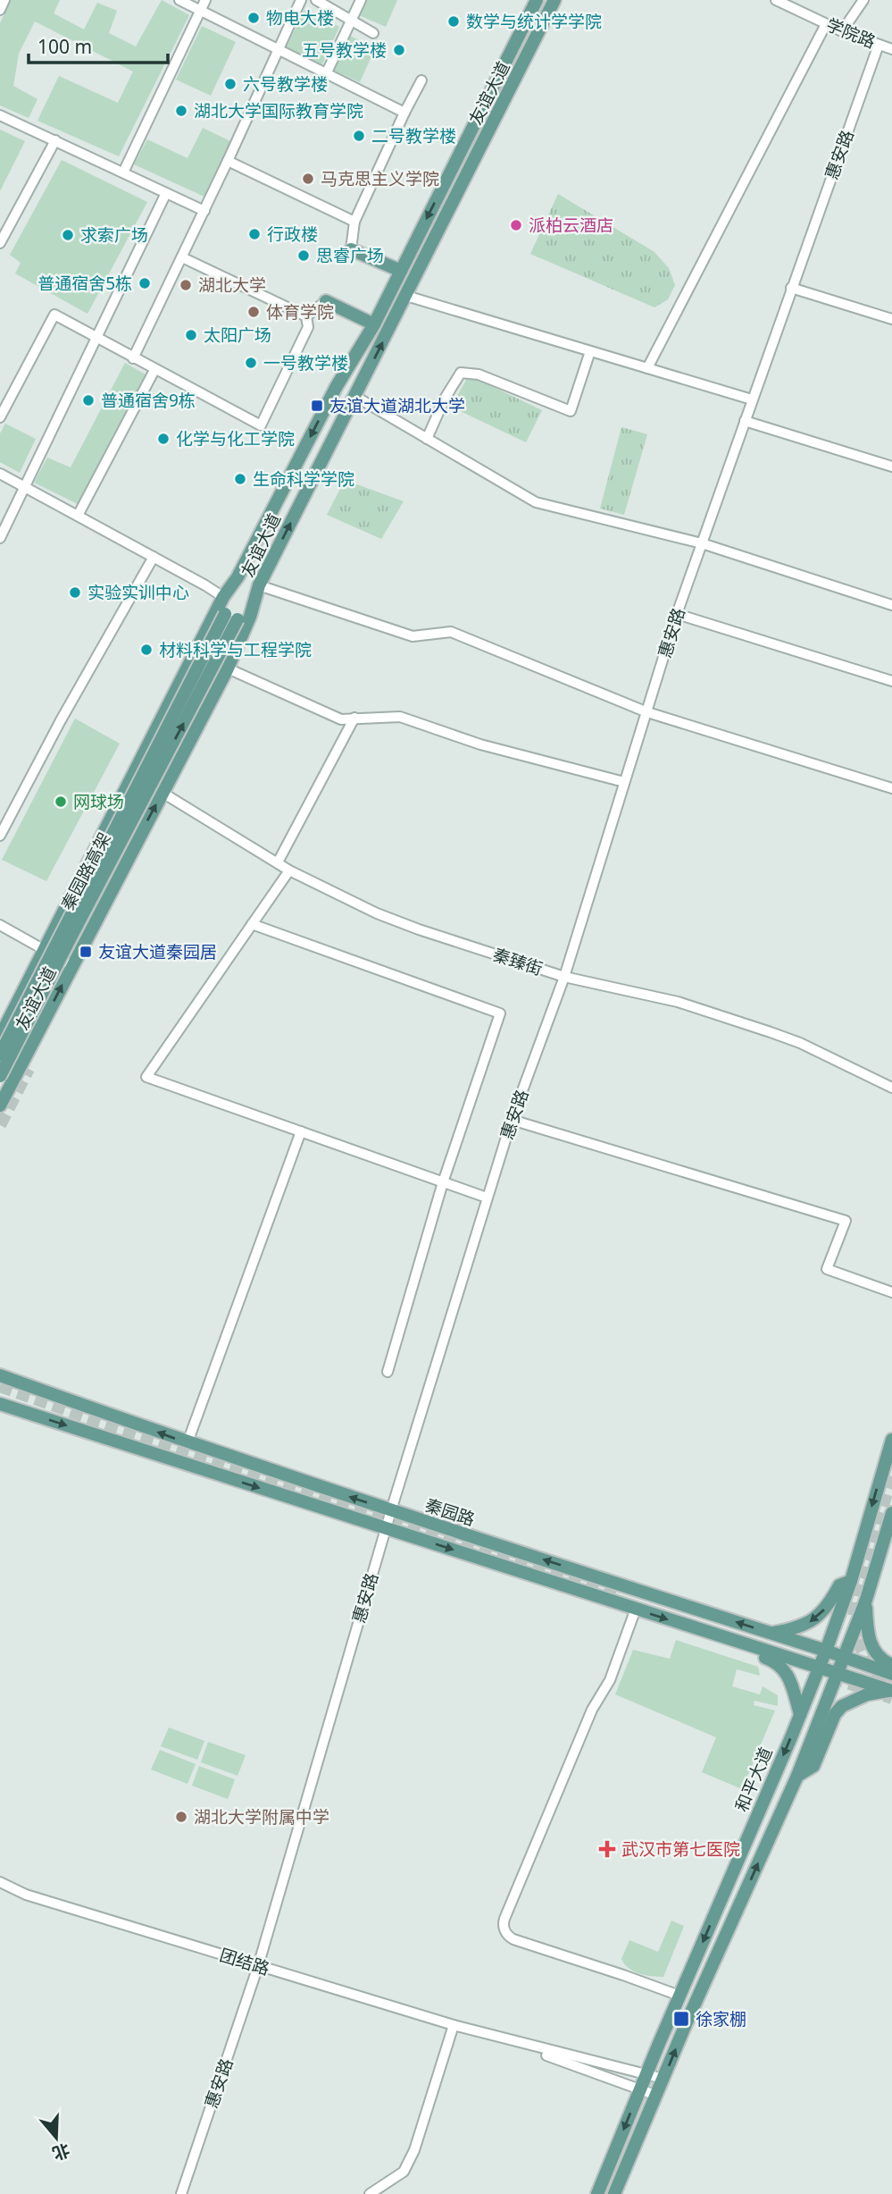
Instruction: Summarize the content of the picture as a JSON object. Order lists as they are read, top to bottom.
{
  "streets": {
    "main road": [
      "友谊大道",
      "秦园路高架",
      "秦园路",
      "和平大道"
    ],
    "street": [
      "学院路",
      "惠安路",
      "秦臻街",
      "团结路"
    ]
  },
  "crossings": [
    ["学院路", "惠安路"],
    ["友谊大道", "秦园路高架"],
    ["友谊大道", "秦臻街"],
    ["惠安路", "秦臻街"],
    ["惠安路", "秦园路"],
    ["惠安路", "团结路"],
    ["秦园路", "和平大道"],
    ["和平大道", "团结路"]
  ],
  "places": {
    "other": [
      "物电大楼",
      "数学与统计学学院",
      "五号教学楼",
      "六号教学楼",
      "湖北大学国际教育学院",
      "二号教学楼",
      "马克思主义学院",
      "派柏云酒店",
      "行政楼",
      "求索广场",
      "思睿广场",
      "普通宿舍5栋",
      "湖北大学",
      "体育学院",
      "太阳广场",
      "一号教学楼",
      "普通宿舍9栋",
      "化学与化工学院",
      "生命科学学院",
      "实验实训中心",
      "材料科学与工程学院",
      "网球场",
      "湖北大学附属中学"
    ],
    "transit": ["友谊大道湖北大学", "友谊大道秦园居", "徐家棚"],
    "health": ["武汉市第七医院"]
  },
  "scale_bar": "100 m",
  "north": "bottom"
}
